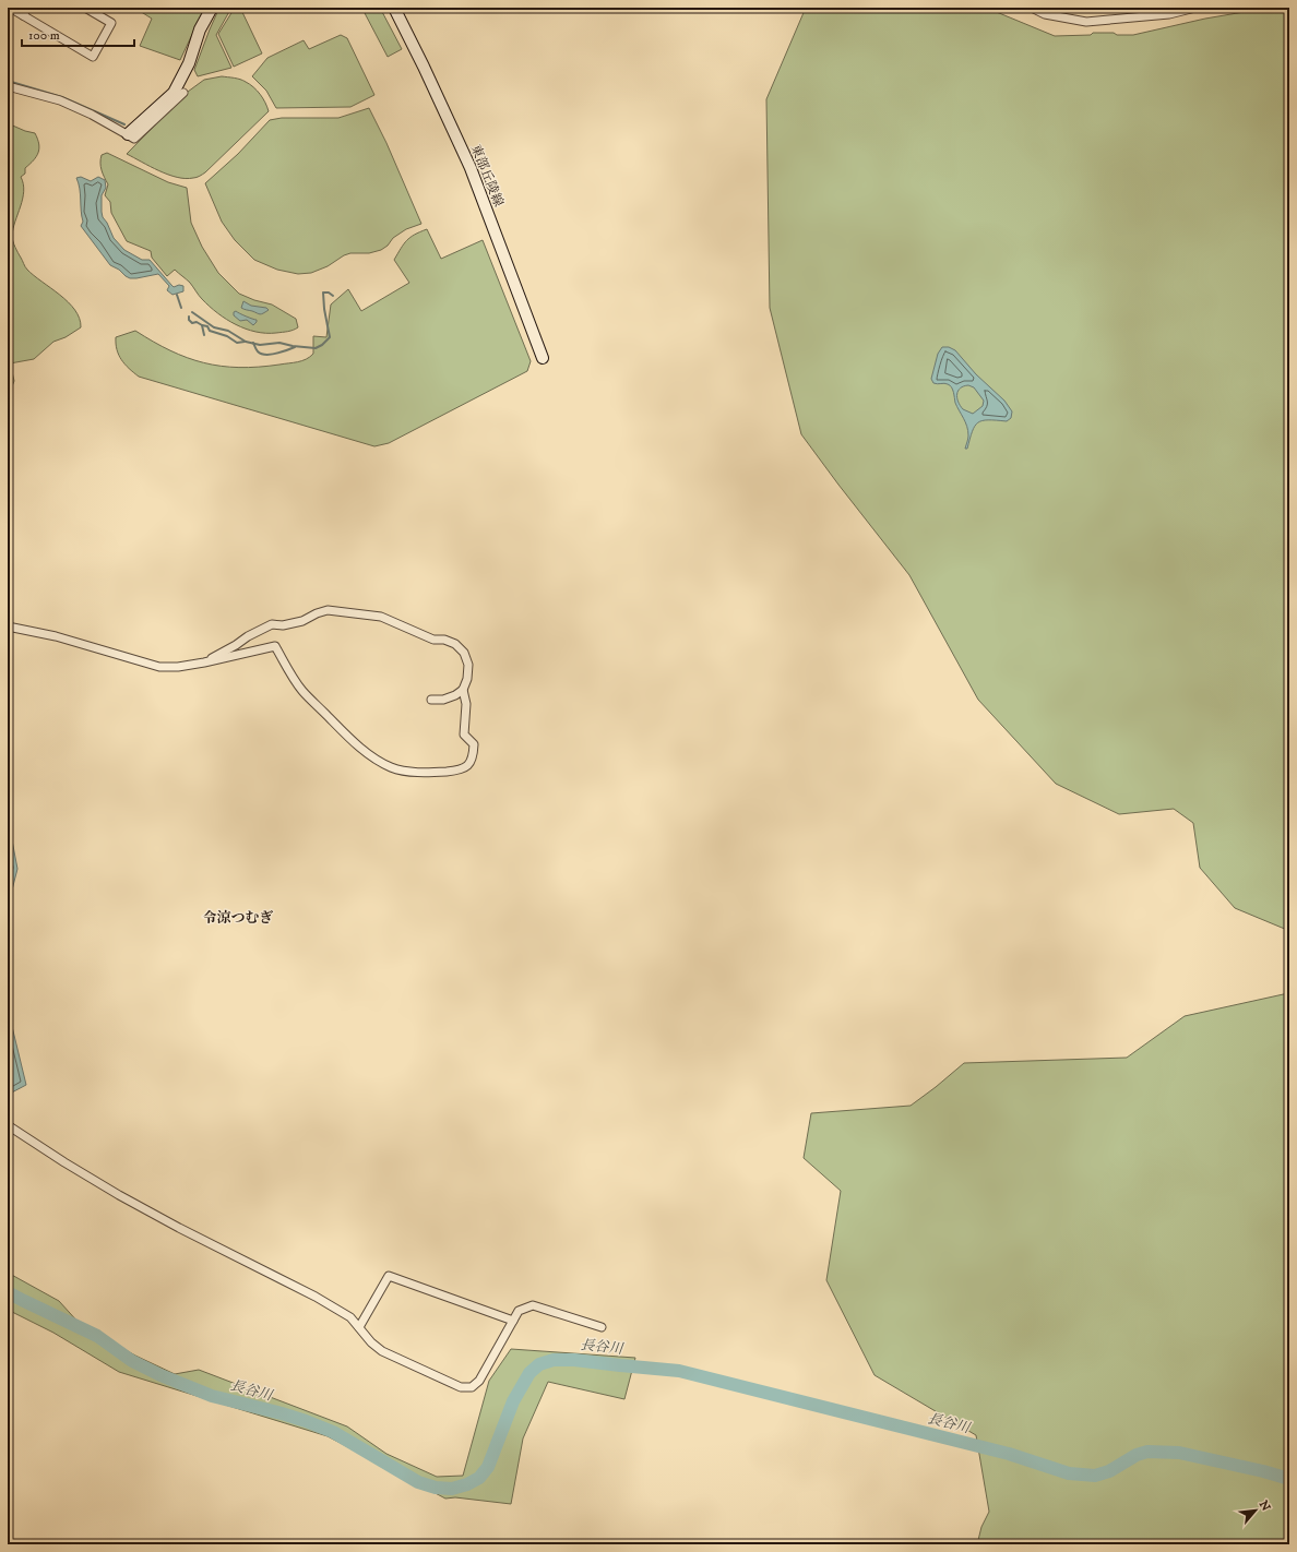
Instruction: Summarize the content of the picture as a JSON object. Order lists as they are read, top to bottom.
{
  "streets": {
    "street": ["東部丘陵線"]
  },
  "districts": ["令涼つむぎ"],
  "water": ["長谷川"],
  "scale_bar": "100 m",
  "north": "top right"
}
